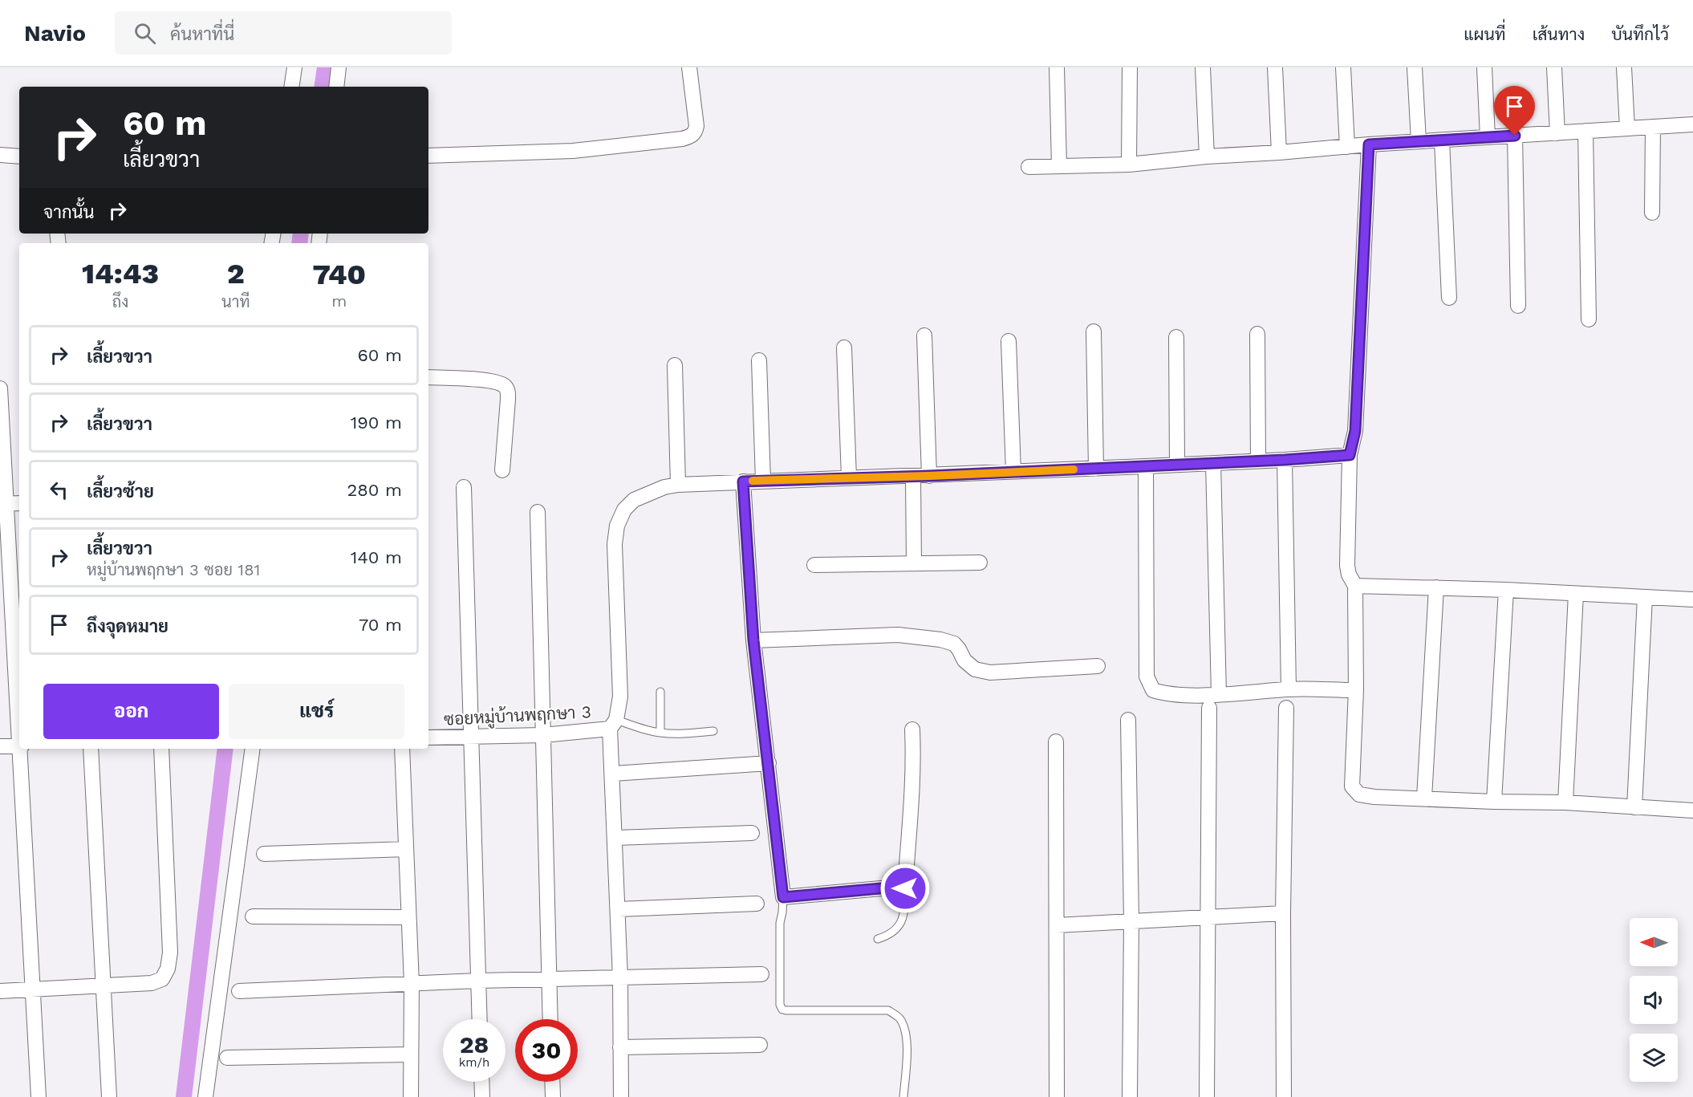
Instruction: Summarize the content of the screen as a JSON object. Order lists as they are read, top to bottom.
{
  "streets": {
    "street": ["ซอยหมู่บ้านพฤกษา 3"]
  },
  "north": "left",
  "page": {
    "header": "Navio",
    "search": "ค้นหาที่นี่",
    "nav": ["แผนที่", "เส้นทาง", "บันทึกไว้"],
    "turn": ["60 m", "เลี้ยวขวา"],
    "then": "จากนั้น",
    "eta": [
      "14:43",
      "ถึง",
      "2",
      "นาที",
      "740",
      "m"
    ],
    "list": [
      {
        "name": "เลี้ยวขวา",
        "value": "60 m"
      },
      {
        "name": "เลี้ยวขวา",
        "value": "190 m"
      },
      {
        "name": "เลี้ยวซ้าย",
        "value": "280 m"
      },
      {
        "name": "เลี้ยวขวา",
        "note": "หมู่บ้านพฤกษา 3 ซอย 181",
        "value": "140 m"
      },
      {
        "name": "ถึงจุดหมาย",
        "value": "70 m"
      }
    ],
    "buttons": ["ออก", "แชร์"],
    "speed": "28 km/h",
    "limit": "30"
  }
}
